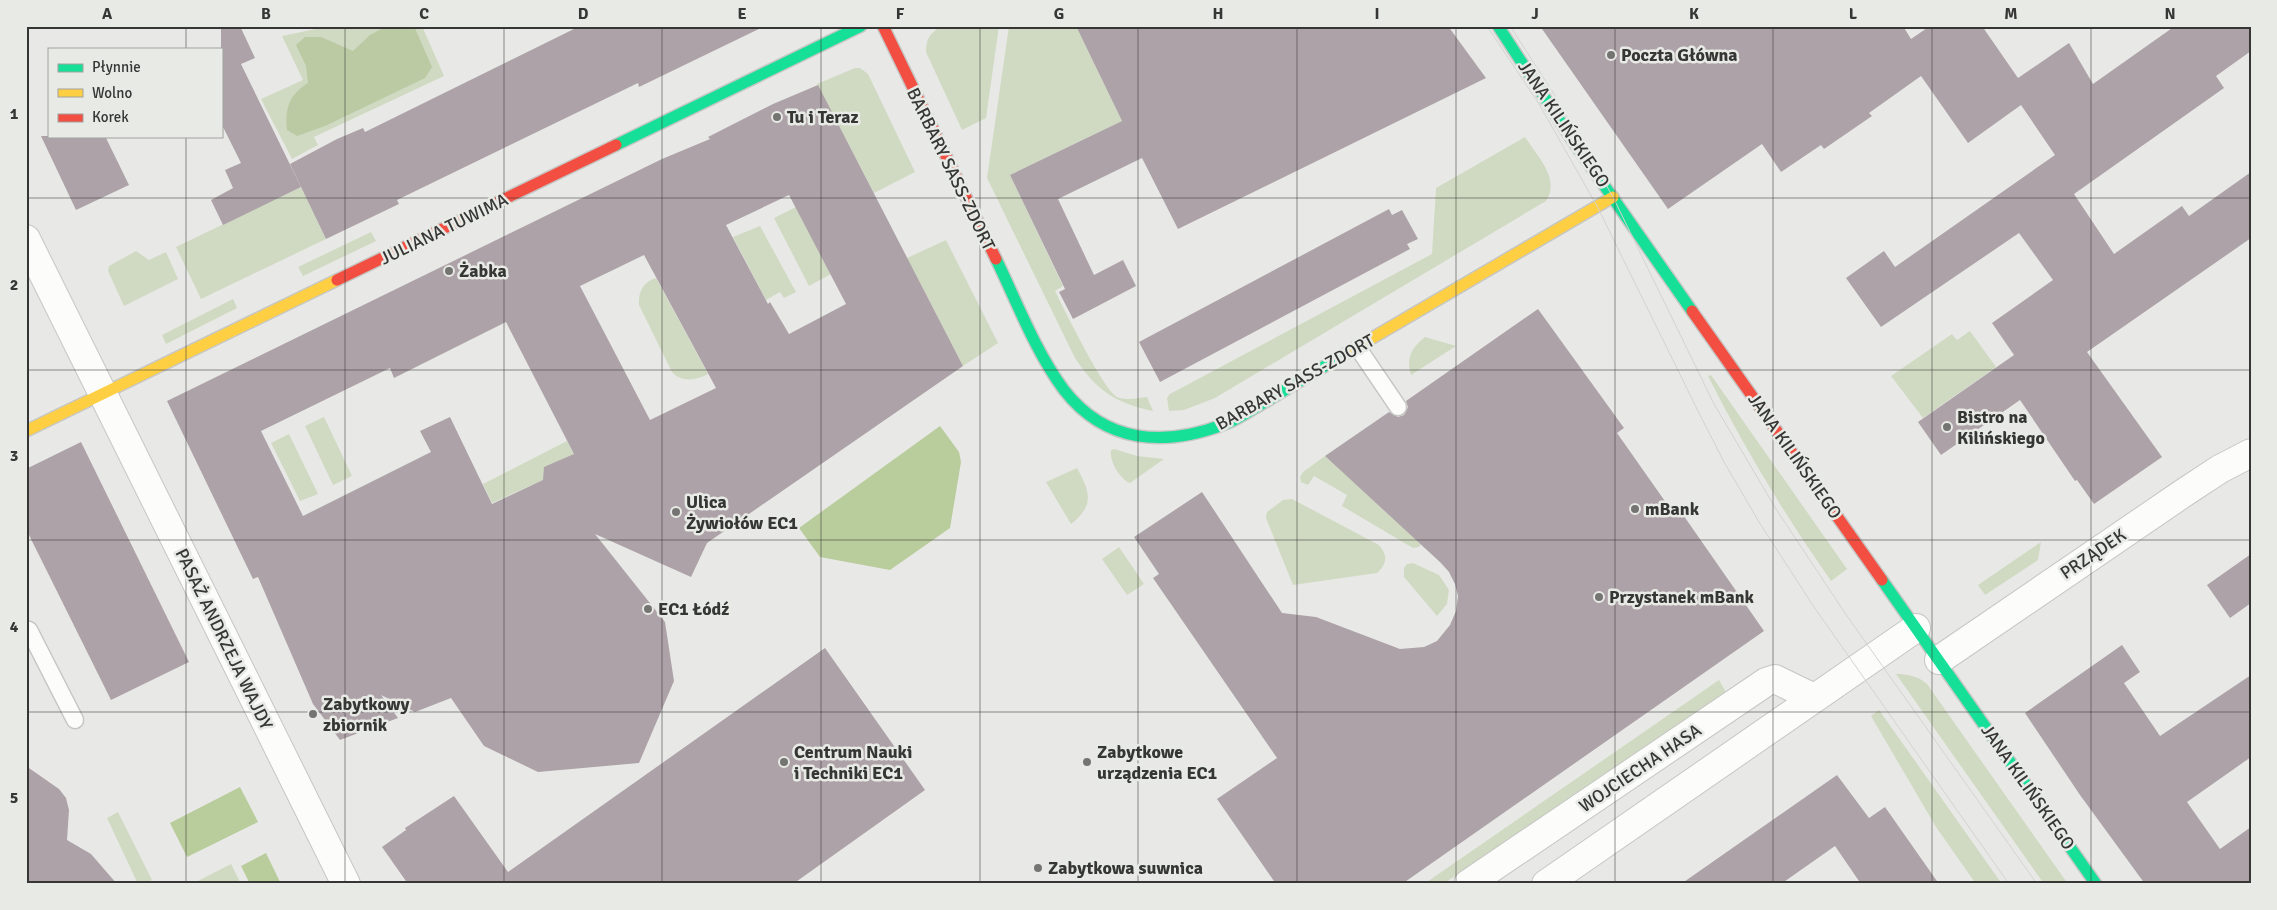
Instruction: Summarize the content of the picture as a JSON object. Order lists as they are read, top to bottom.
{
  "streets": {
    "street": [
      "JANA KILIŃSKIEGO",
      "BARBARY SASS-ZDORT",
      "JULIANA TUWIMA",
      "PRZĄDEK",
      "PASAŻ ANDRZEJA WAJDY",
      "WOJCIECHA HASA"
    ]
  },
  "crossings": [
    ["JANA KILIŃSKIEGO", "BARBARY SASS-ZDORT"],
    ["JANA KILIŃSKIEGO", "PRZĄDEK"],
    ["JULIANA TUWIMA", "PASAŻ ANDRZEJA WAJDY"]
  ],
  "places": [
    "Poczta Główna",
    "Tu i Teraz",
    "Żabka",
    "Bistro na Kilińskiego",
    "mBank",
    "Ulica Żywiołów EC1",
    "Przystanek mBank",
    "EC1 Łódź",
    "Zabytkowy zbiornik",
    "Centrum Nauki i Techniki EC1",
    "Zabytkowe urządzenia EC1",
    "Zabytkowa suwnica"
  ],
  "legend": ["Płynnie", "Wolno", "Korek"],
  "grid": {
    "columns": [
      "A",
      "B",
      "C",
      "D",
      "E",
      "F",
      "G",
      "H",
      "I",
      "J",
      "K",
      "L",
      "M",
      "N"
    ],
    "rows": [
      "1",
      "2",
      "3",
      "4",
      "5"
    ]
  }
}
